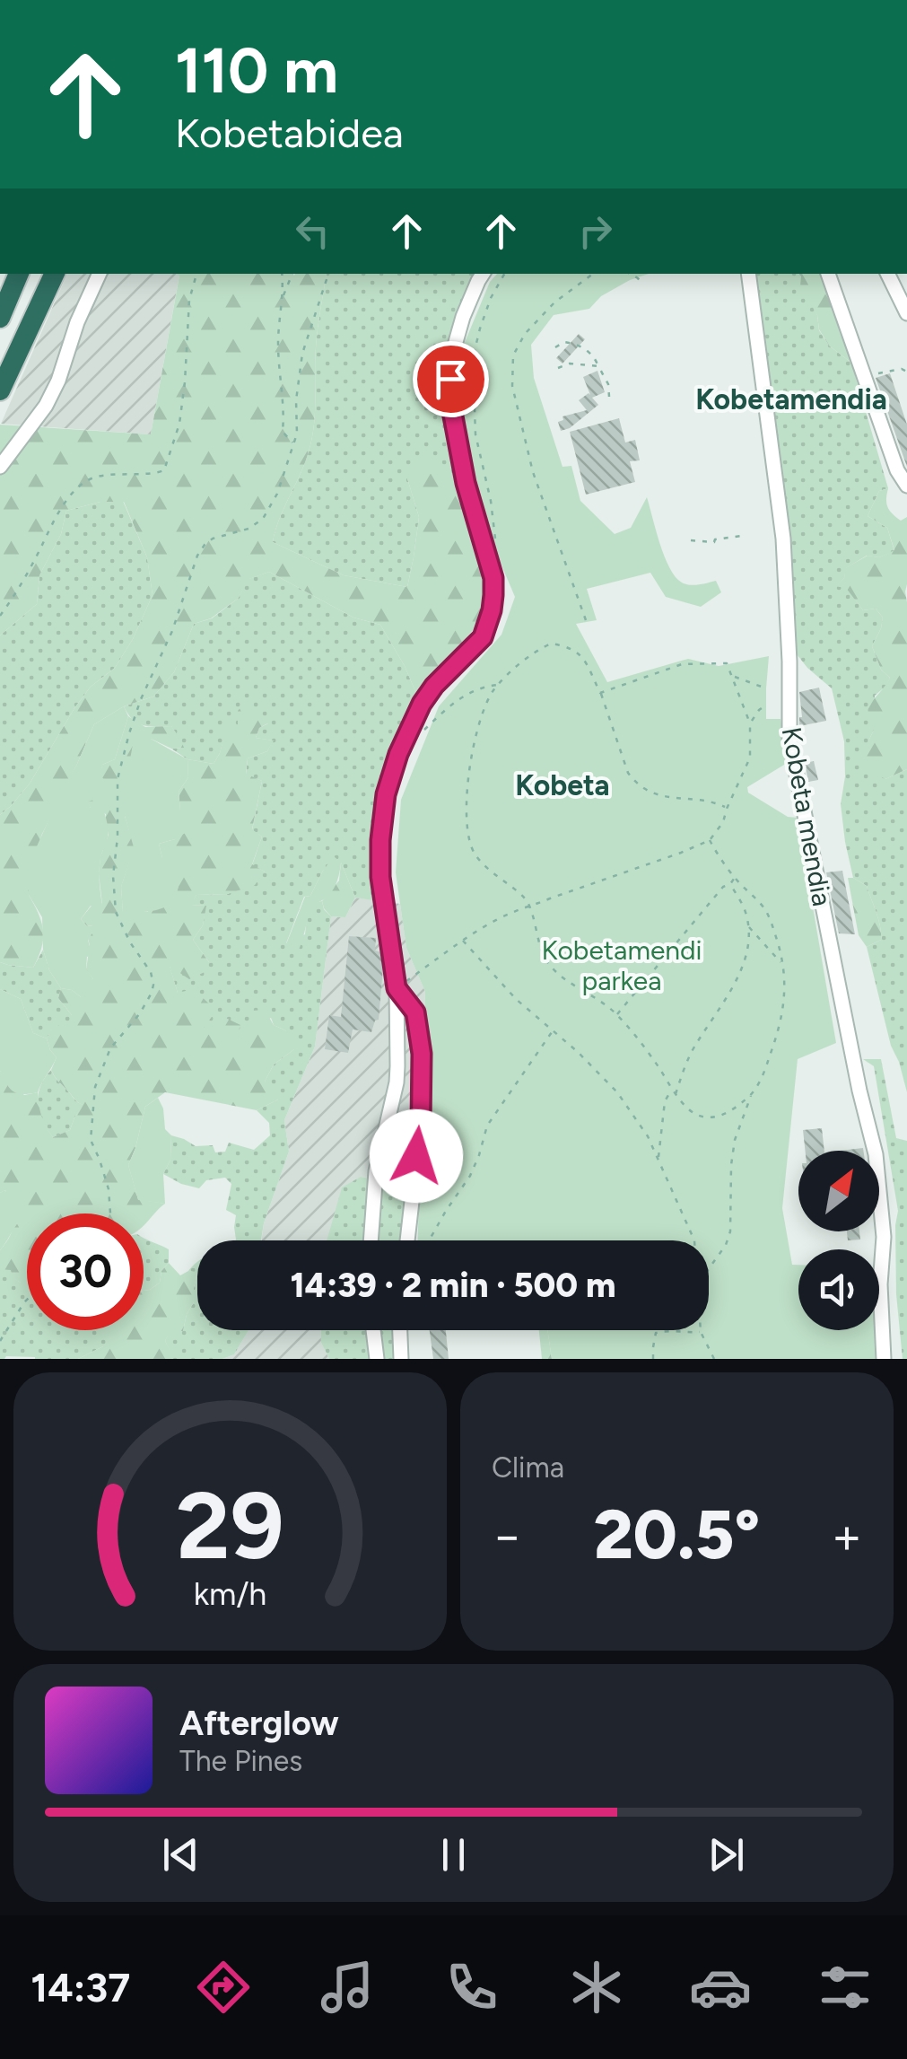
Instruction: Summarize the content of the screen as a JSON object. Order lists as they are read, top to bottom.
{
  "streets": {
    "street": ["Kobeta mendia"]
  },
  "districts": ["Kobetamendia", "Kobeta"],
  "parks": ["Kobetamendi parkea"],
  "north": "top right",
  "page": {
    "turn": ["110 m", "Kobetabidea"],
    "limit": "30",
    "trip": "14:39 · 2 min · 500 m",
    "tile": "Clima",
    "heat": ["−", "20.5°", "+"],
    "song": ["Afterglow", "The Pines"],
    "tabs": "14:37",
    "gauge": ["29", "km/h"]
  }
}
